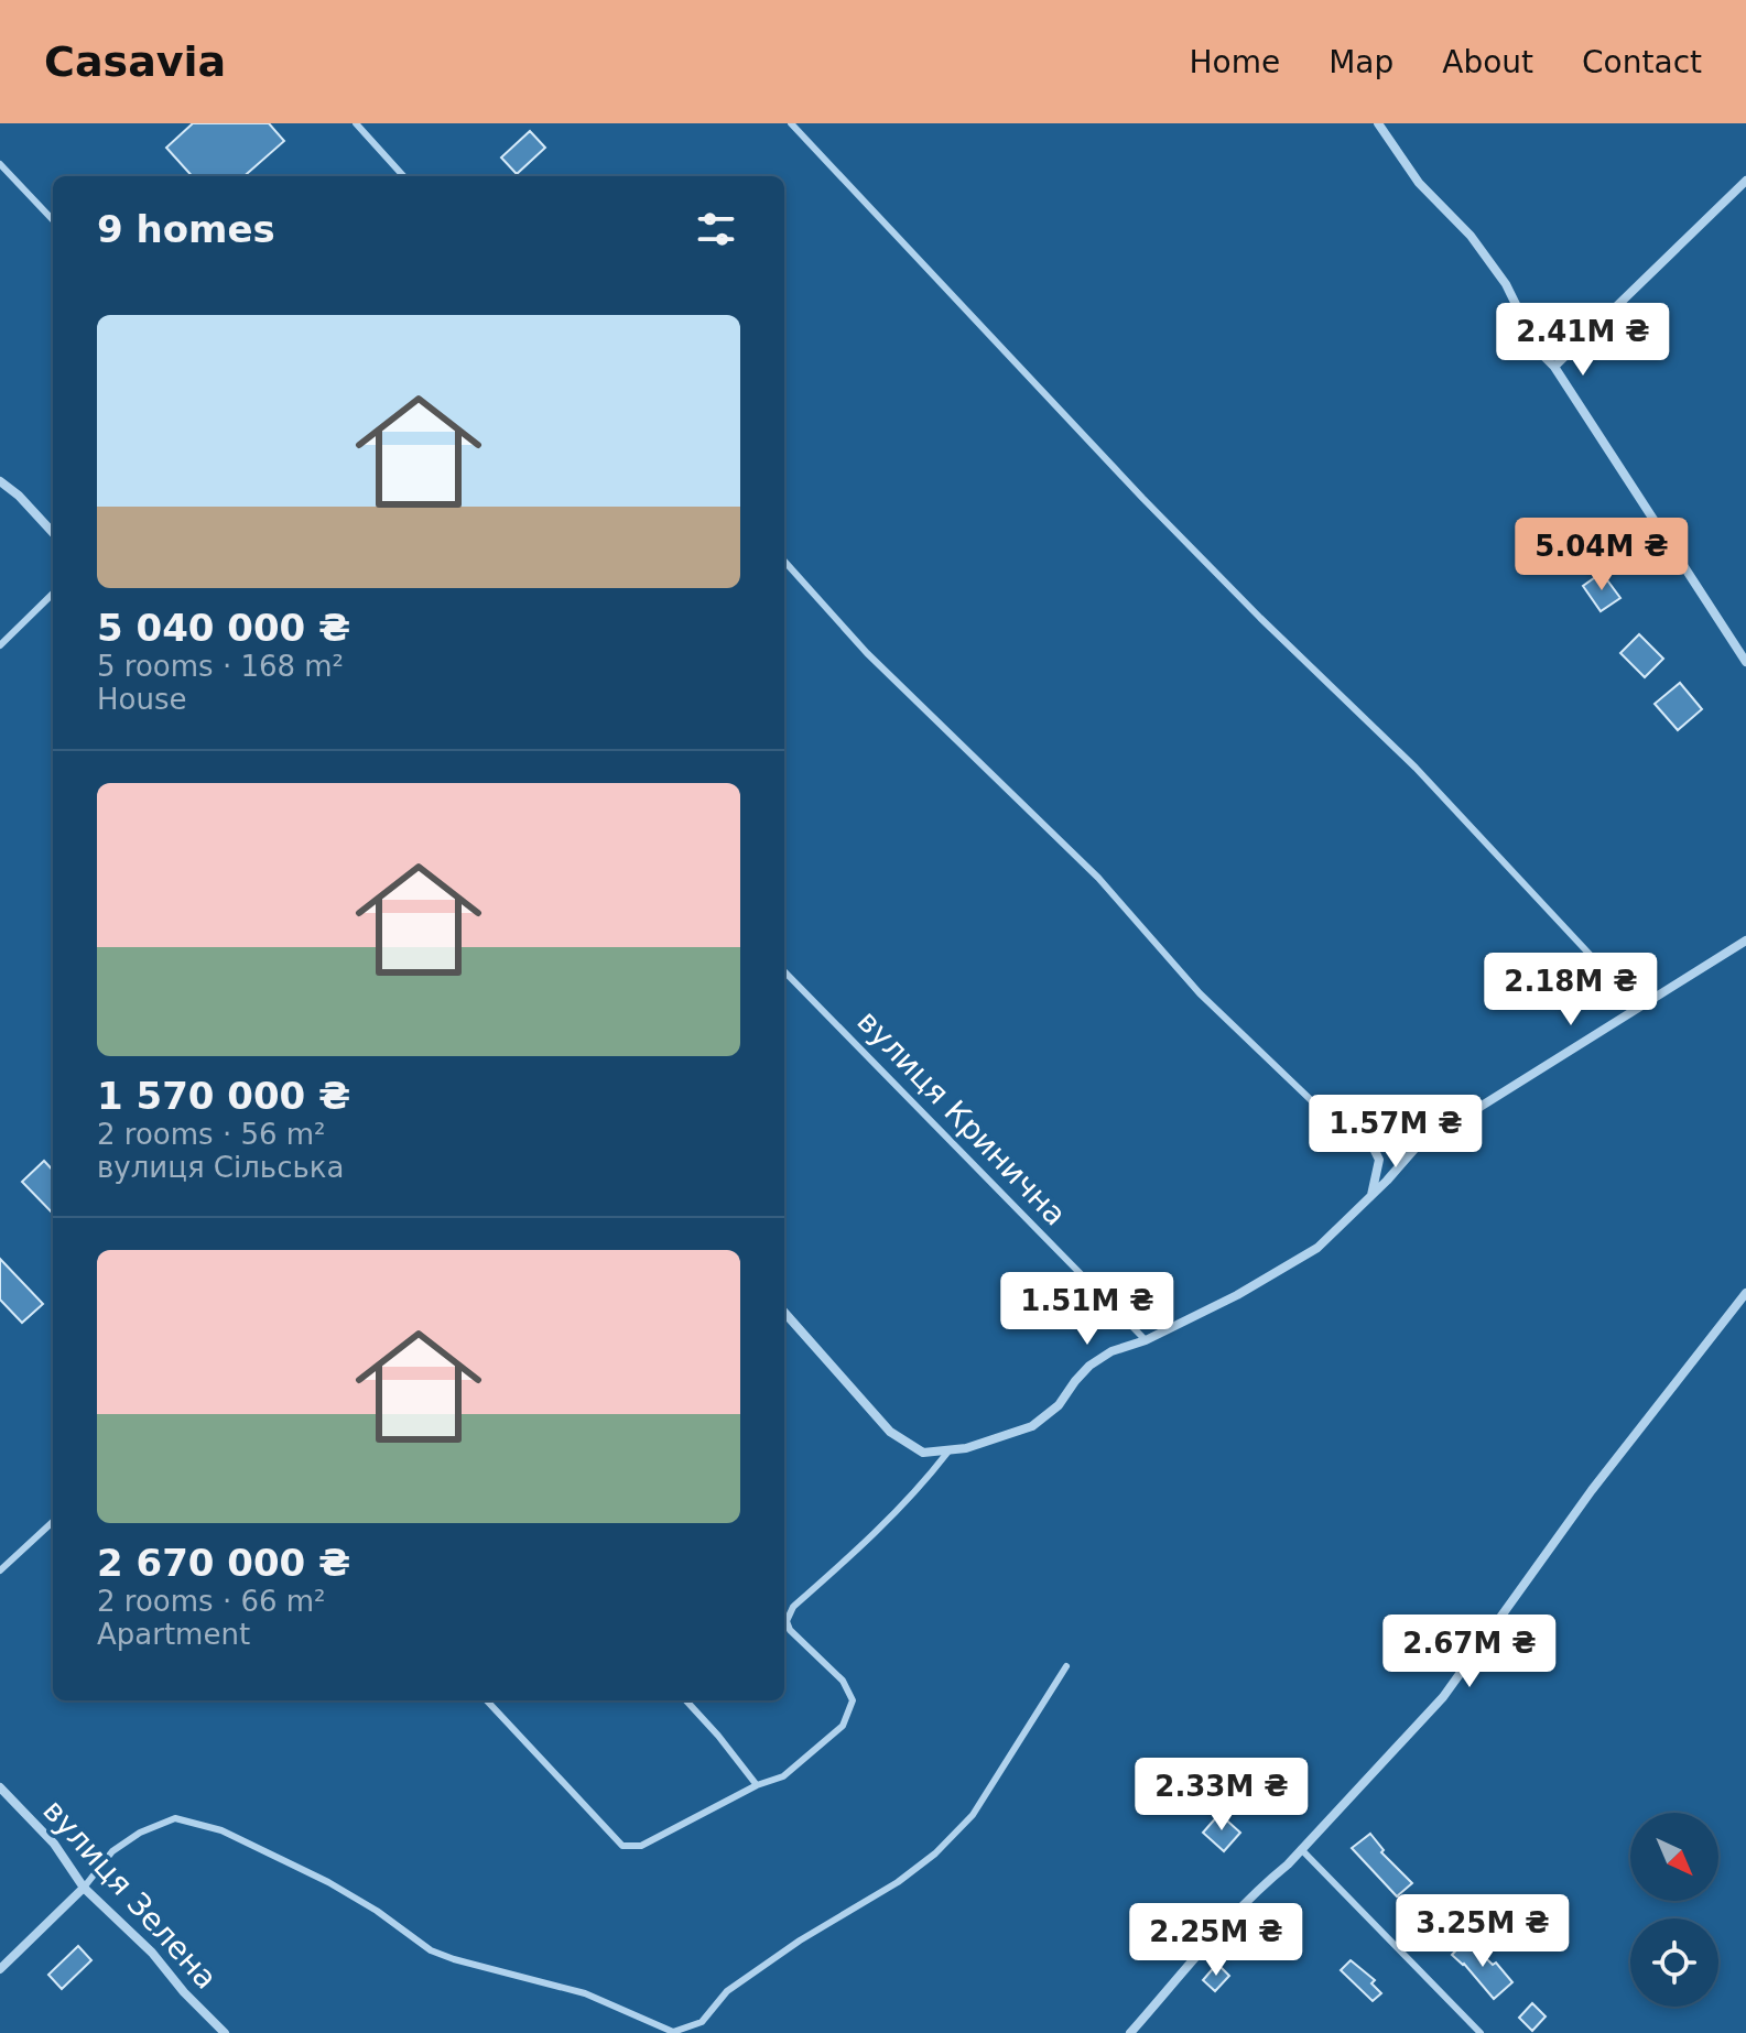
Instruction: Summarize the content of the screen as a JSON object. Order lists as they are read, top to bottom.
{
  "streets": {
    "street": ["вулиця Зелена"],
    "lane": ["вулиця Кринична"]
  },
  "north": "bottom right",
  "page": {
    "header": "Casavia",
    "nav": [
      "Home",
      "Map",
      "About",
      "Contact"
    ],
    "heading": "9 homes",
    "list": [
      {
        "name": "5 040 000 ₴",
        "note": "5 rooms · 168 m² · House"
      },
      {
        "name": "1 570 000 ₴",
        "note": "2 rooms · 56 m² · вулиця Сільська"
      },
      {
        "name": "2 670 000 ₴",
        "note": "2 rooms · 66 m² · Apartment"
      }
    ],
    "price": [
      "2.41M ₴",
      "5.04M ₴",
      "2.18M ₴",
      "1.57M ₴",
      "1.51M ₴",
      "2.67M ₴",
      "2.33M ₴",
      "3.25M ₴",
      "2.25M ₴"
    ]
  }
}
